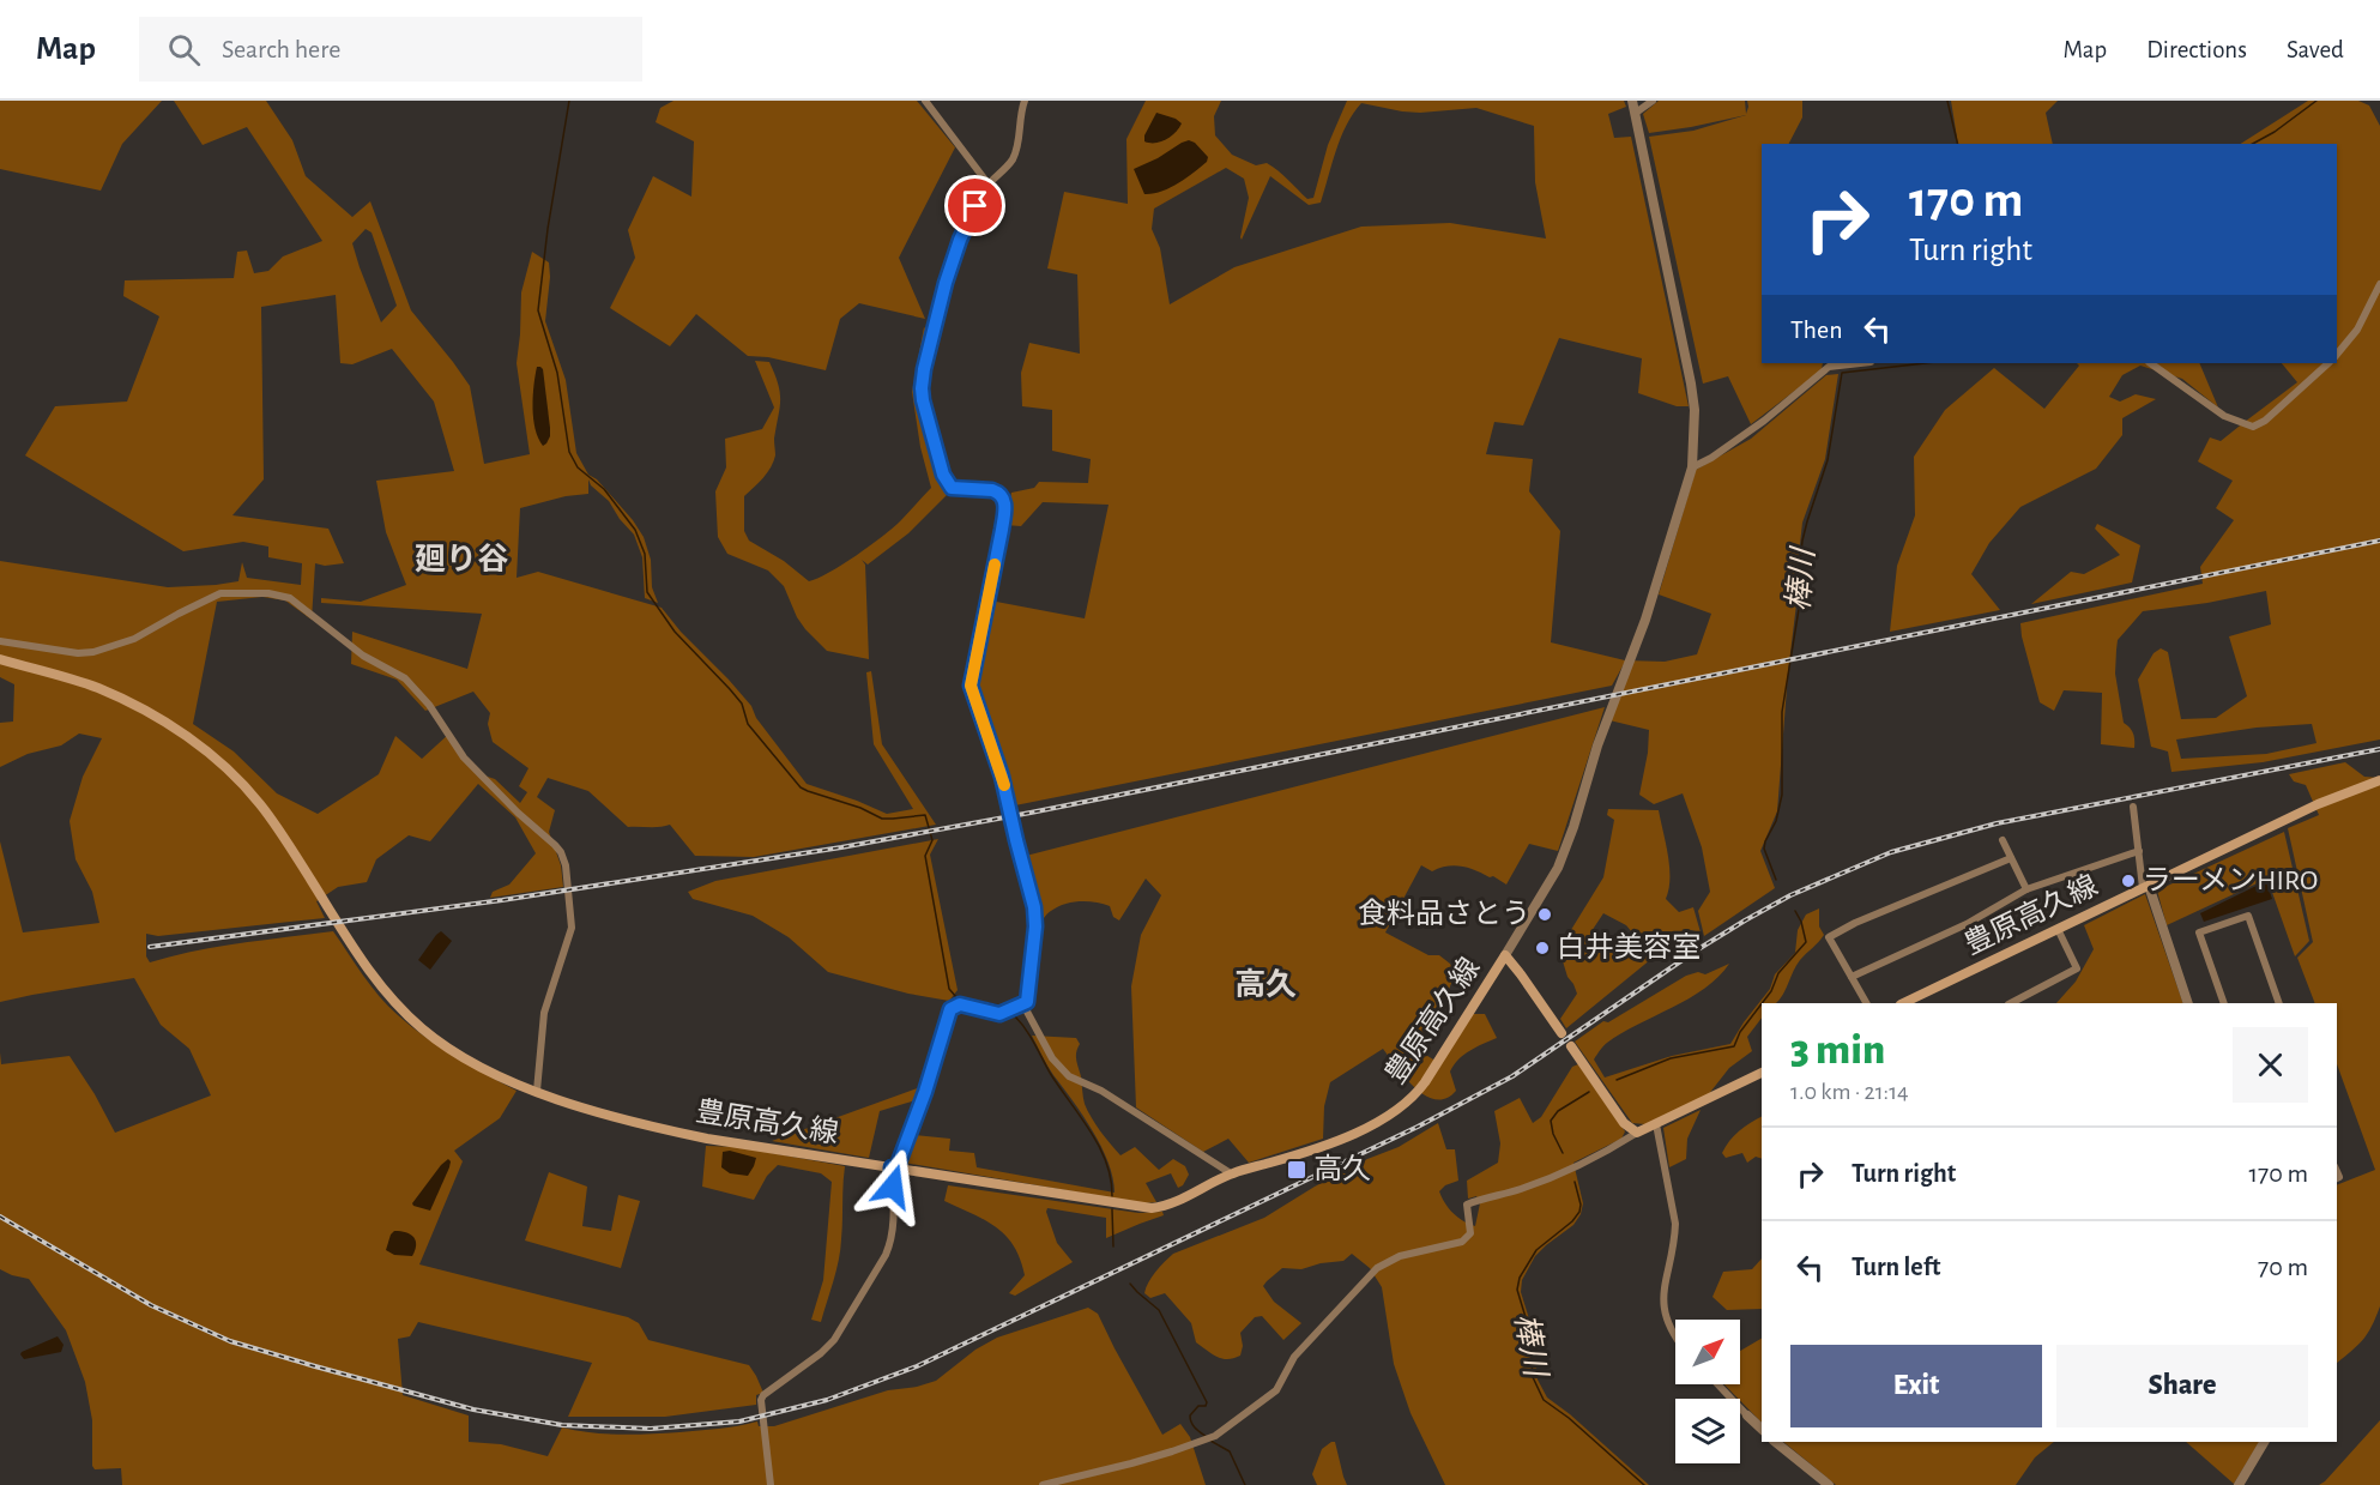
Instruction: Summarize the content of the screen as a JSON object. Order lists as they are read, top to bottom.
{
  "streets": {
    "main road": ["豊原高久線"]
  },
  "districts": ["廻り谷", "高久"],
  "water": ["棒川"],
  "places": {
    "other": ["ラーメンHIRO", "食料品さとう", "白井美容室"],
    "transit": ["高久"]
  },
  "north": "top right",
  "page": {
    "header": "Map",
    "search": "Search here",
    "nav": ["Map", "Directions", "Saved"],
    "turn": ["170 m", "Turn right"],
    "then": "Then",
    "heading": ["3 min", "1.0 km · 21:14"],
    "list": [
      {
        "name": "Turn right",
        "value": "170 m"
      },
      {
        "name": "Turn left",
        "value": "70 m"
      }
    ],
    "buttons": ["Exit", "Share"]
  }
}
